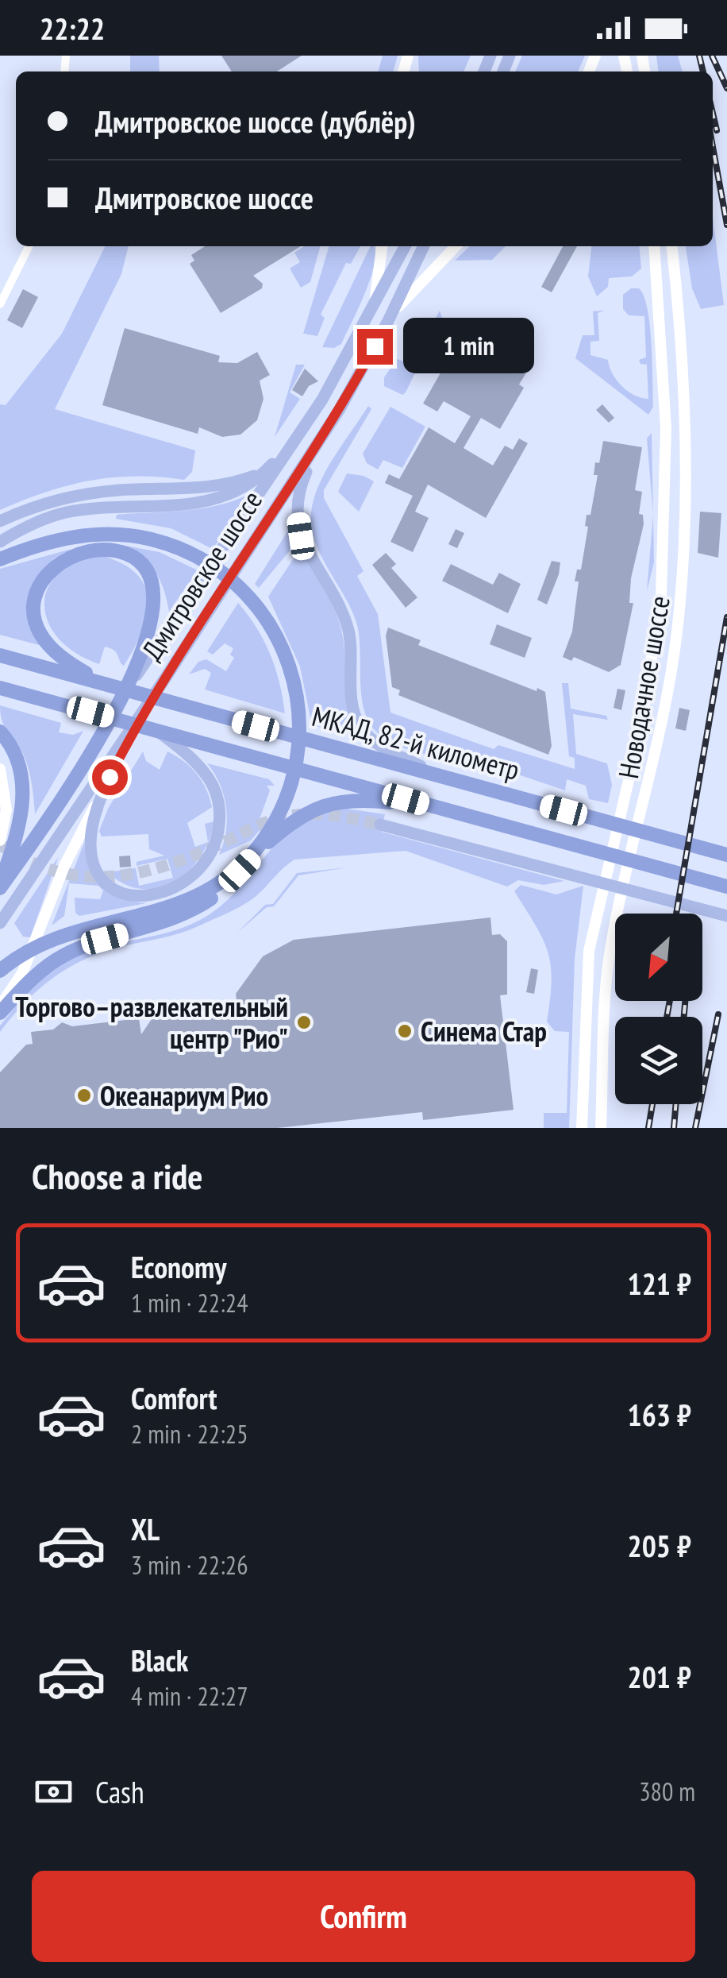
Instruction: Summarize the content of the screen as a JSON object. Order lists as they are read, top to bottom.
{
  "streets": {
    "highway": ["Дмитровское шоссе", "МКАД, 82-й километр"],
    "main road": ["Новодачное шоссе"]
  },
  "places": ["Торгово–развлекательный центр \"Рио\"", "Синема Стар", "Океанариум Рио"],
  "north": "bottom left",
  "page": {
    "status": "22:22",
    "banner": ["Дмитровское шоссе (дублёр)", "Дмитровское шоссе"],
    "bubble": "1 min",
    "heading": "Choose a ride",
    "list": [
      {
        "name": "Economy",
        "note": "1 min · 22:24",
        "value": "121 ₽"
      },
      {
        "name": "Comfort",
        "note": "2 min · 22:25",
        "value": "163 ₽"
      },
      {
        "name": "XL",
        "note": "3 min · 22:26",
        "value": "205 ₽"
      },
      {
        "name": "Black",
        "note": "4 min · 22:27",
        "value": "201 ₽"
      }
    ],
    "pay": ["Cash", "380 m"],
    "buttons": "Confirm"
  }
}
